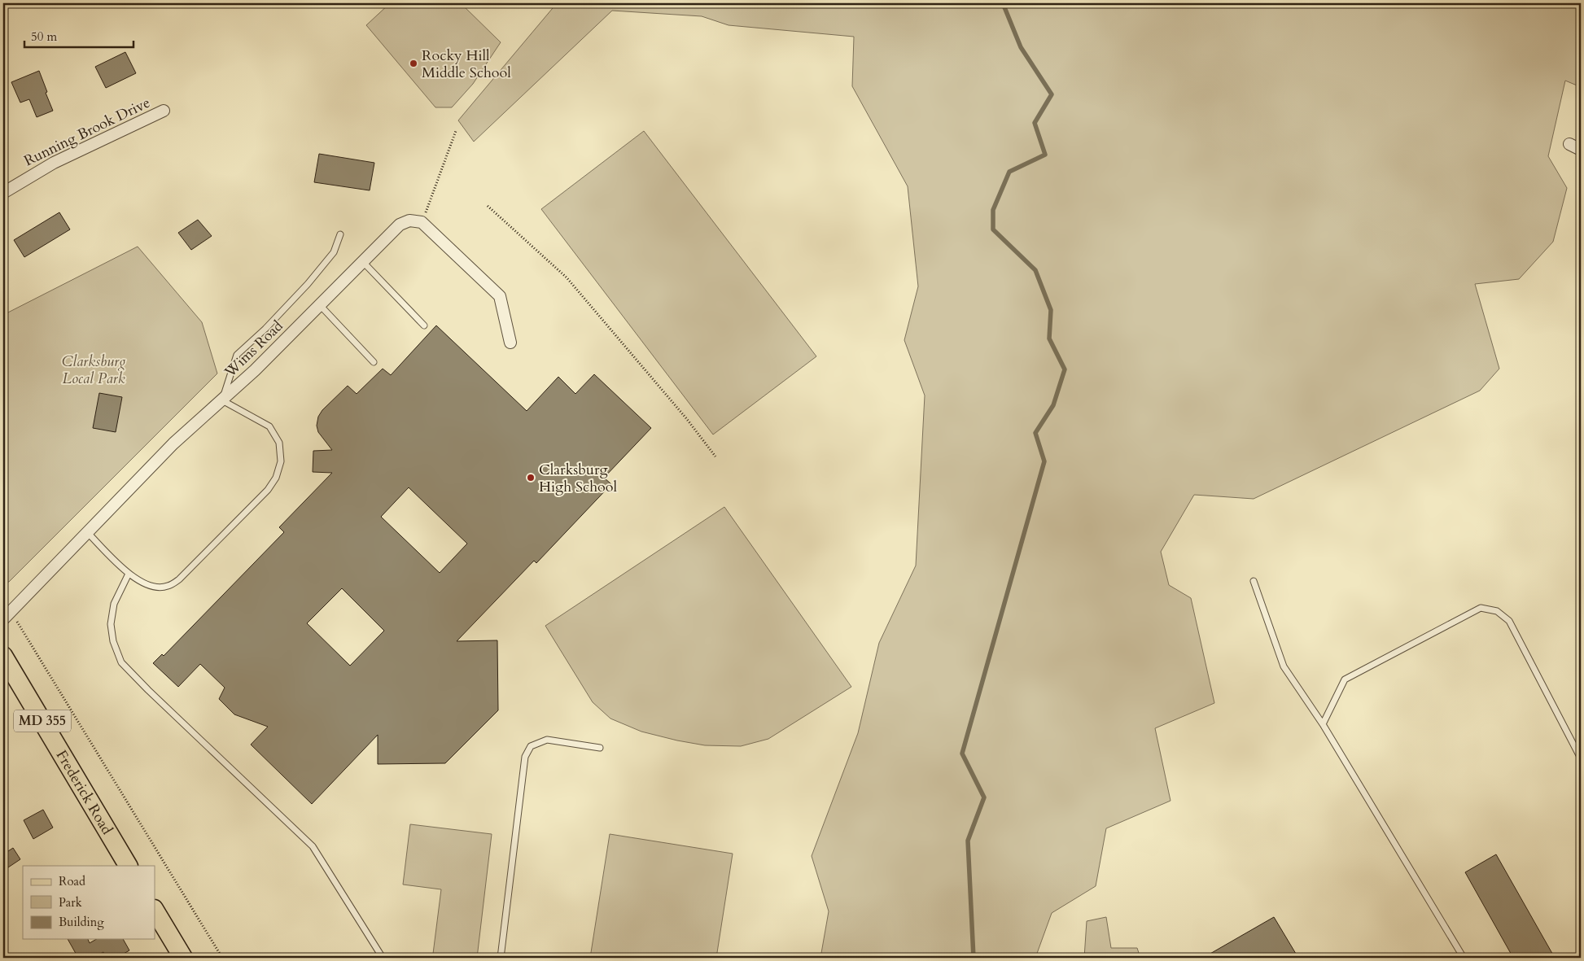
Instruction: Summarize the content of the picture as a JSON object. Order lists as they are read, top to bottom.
{
  "streets": {
    "main road": ["MD 355", "Frederick Road"],
    "street": ["Running Brook Drive", "Wims Road"]
  },
  "parks": ["Clarksburg Local Park"],
  "places": ["Rocky Hill Middle School", "Clarksburg High School"],
  "legend": ["Road", "Park", "Building"],
  "scale_bar": "50 m"
}
